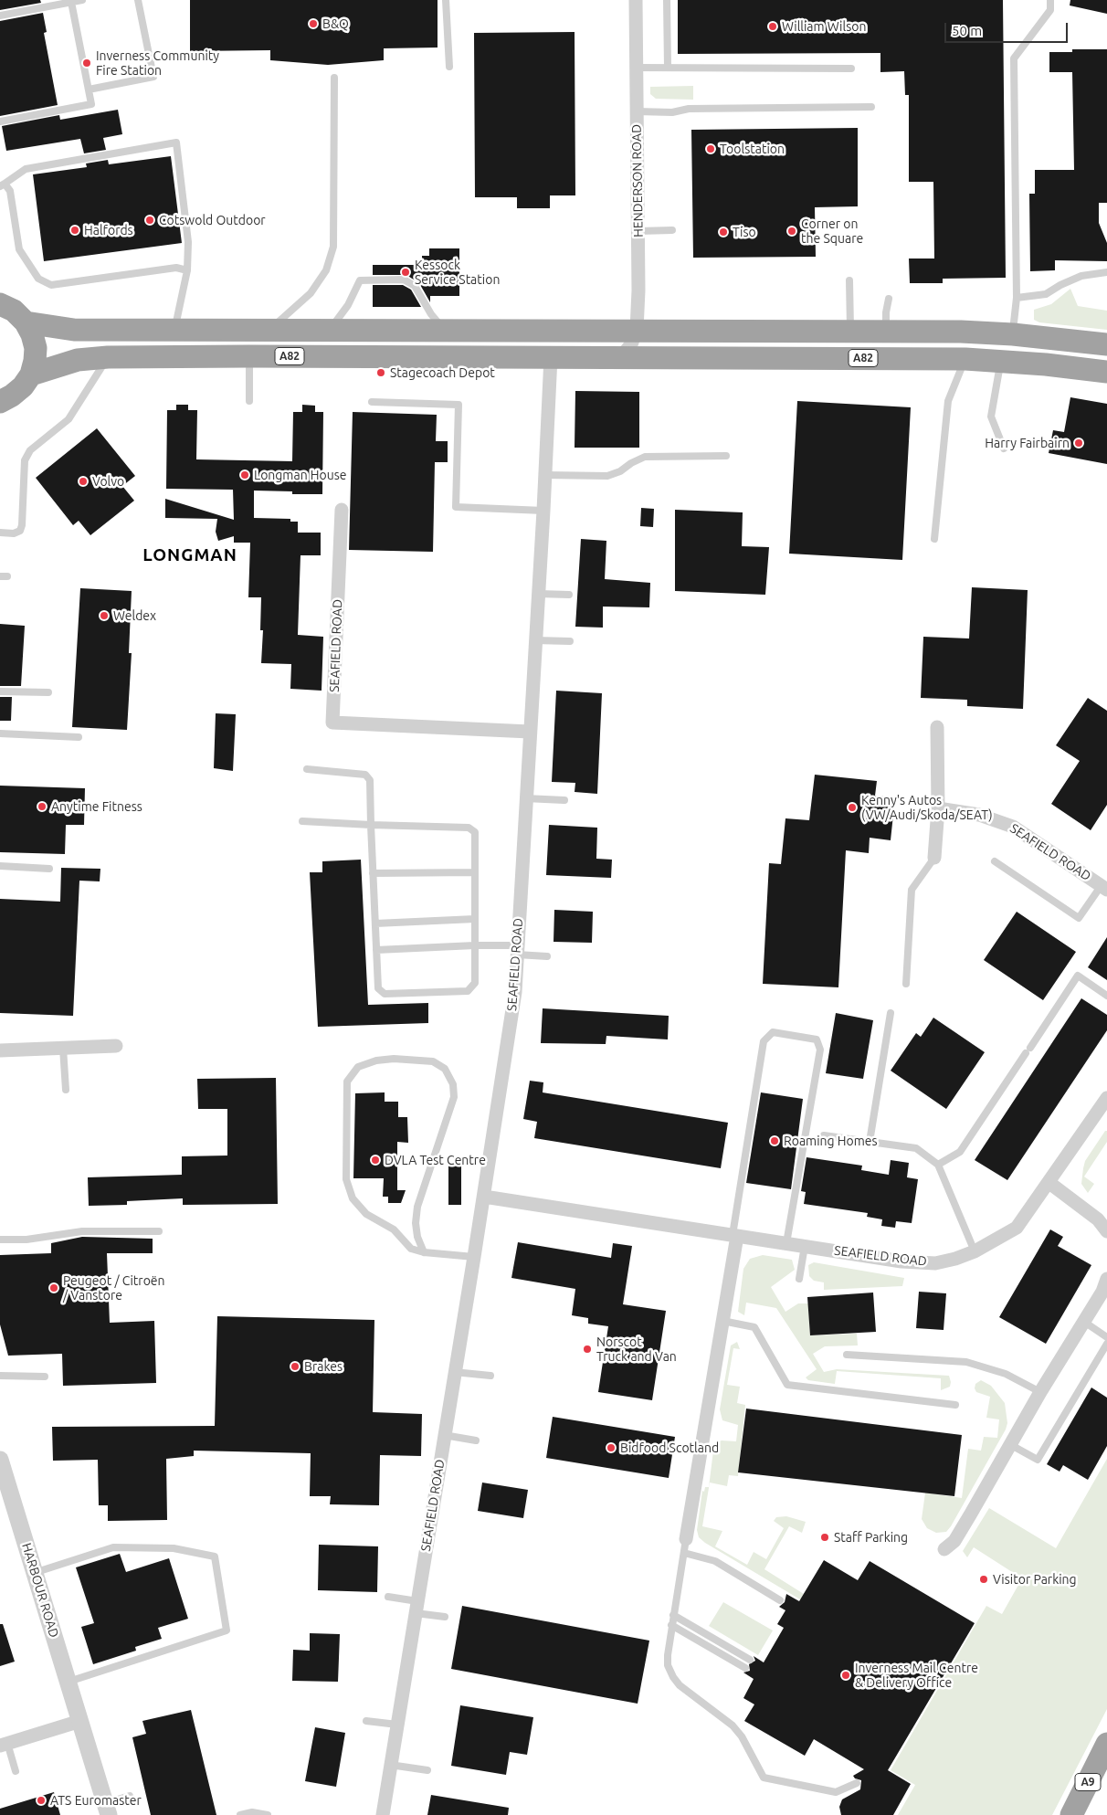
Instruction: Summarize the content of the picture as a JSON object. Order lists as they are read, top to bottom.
{
  "streets": {
    "highway": ["A82", "A9"],
    "street": ["HENDERSON ROAD", "SEAFIELD ROAD", "HARBOUR ROAD"]
  },
  "crossings": [
    ["HENDERSON ROAD", "A82"],
    ["A82", "SEAFIELD ROAD"]
  ],
  "districts": ["LONGMAN"],
  "places": [
    "B&Q",
    "William Wilson",
    "Inverness Community Fire Station",
    "Toolstation",
    "Cotswold Outdoor",
    "Halfords",
    "Corner on the Square",
    "Tiso",
    "Kessock Service Station",
    "Stagecoach Depot",
    "Harry Fairbairn",
    "Longman House",
    "Volvo",
    "Weldex",
    "Anytime Fitness",
    "Kenny's Autos (VW/Audi/Skoda/SEAT)",
    "Roaming Homes",
    "DVLA Test Centre",
    "Peugeot / Citroën / Vanstore",
    "Norscot Truck and Van",
    "Brakes",
    "Bidfood Scotland",
    "Staff Parking",
    "Visitor Parking",
    "Inverness Mail Centre & Delivery Office",
    "ATS Euromaster"
  ],
  "scale_bar": "50 m"
}
